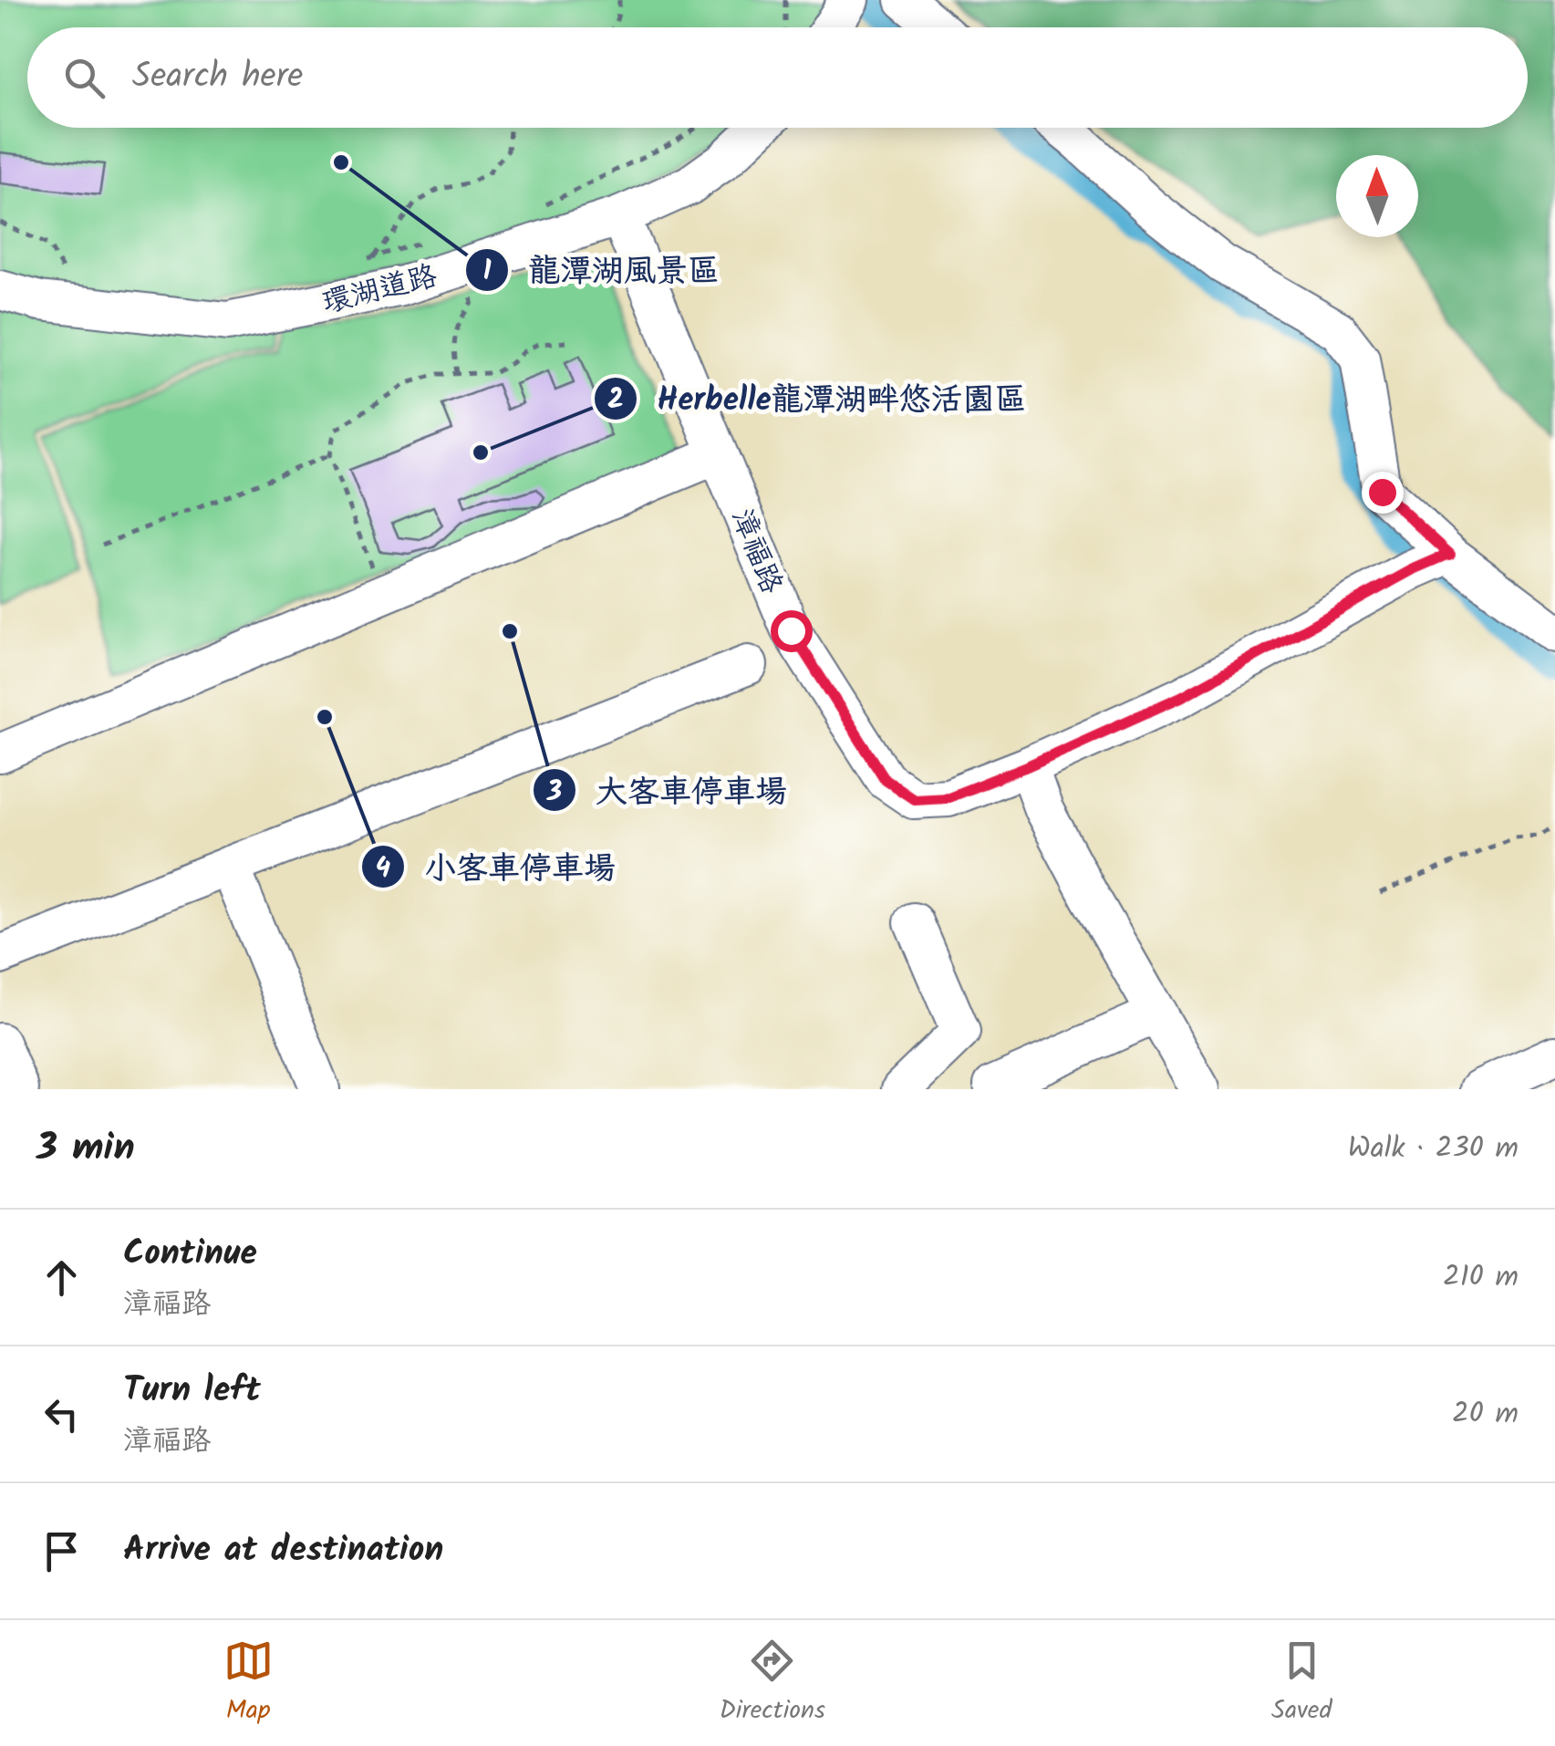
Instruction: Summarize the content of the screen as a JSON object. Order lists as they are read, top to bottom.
{
  "streets": {
    "street": ["環湖道路", "漳福路"]
  },
  "crossings": [
    ["環湖道路", "漳福路"]
  ],
  "places": [
    "龍潭湖風景區",
    "Herbelle龍潭湖畔悠活園區",
    "大客車停車場",
    "小客車停車場"
  ],
  "north": "top",
  "page": {
    "search": "Search here",
    "heading": ["3 min", "Walk · 230 m"],
    "list": [
      ["Continue", "漳福路", "210 m"],
      ["Turn left", "漳福路", "20 m"],
      "Arrive at destination"
    ],
    "nav": ["Map", "Directions", "Saved"]
  }
}
